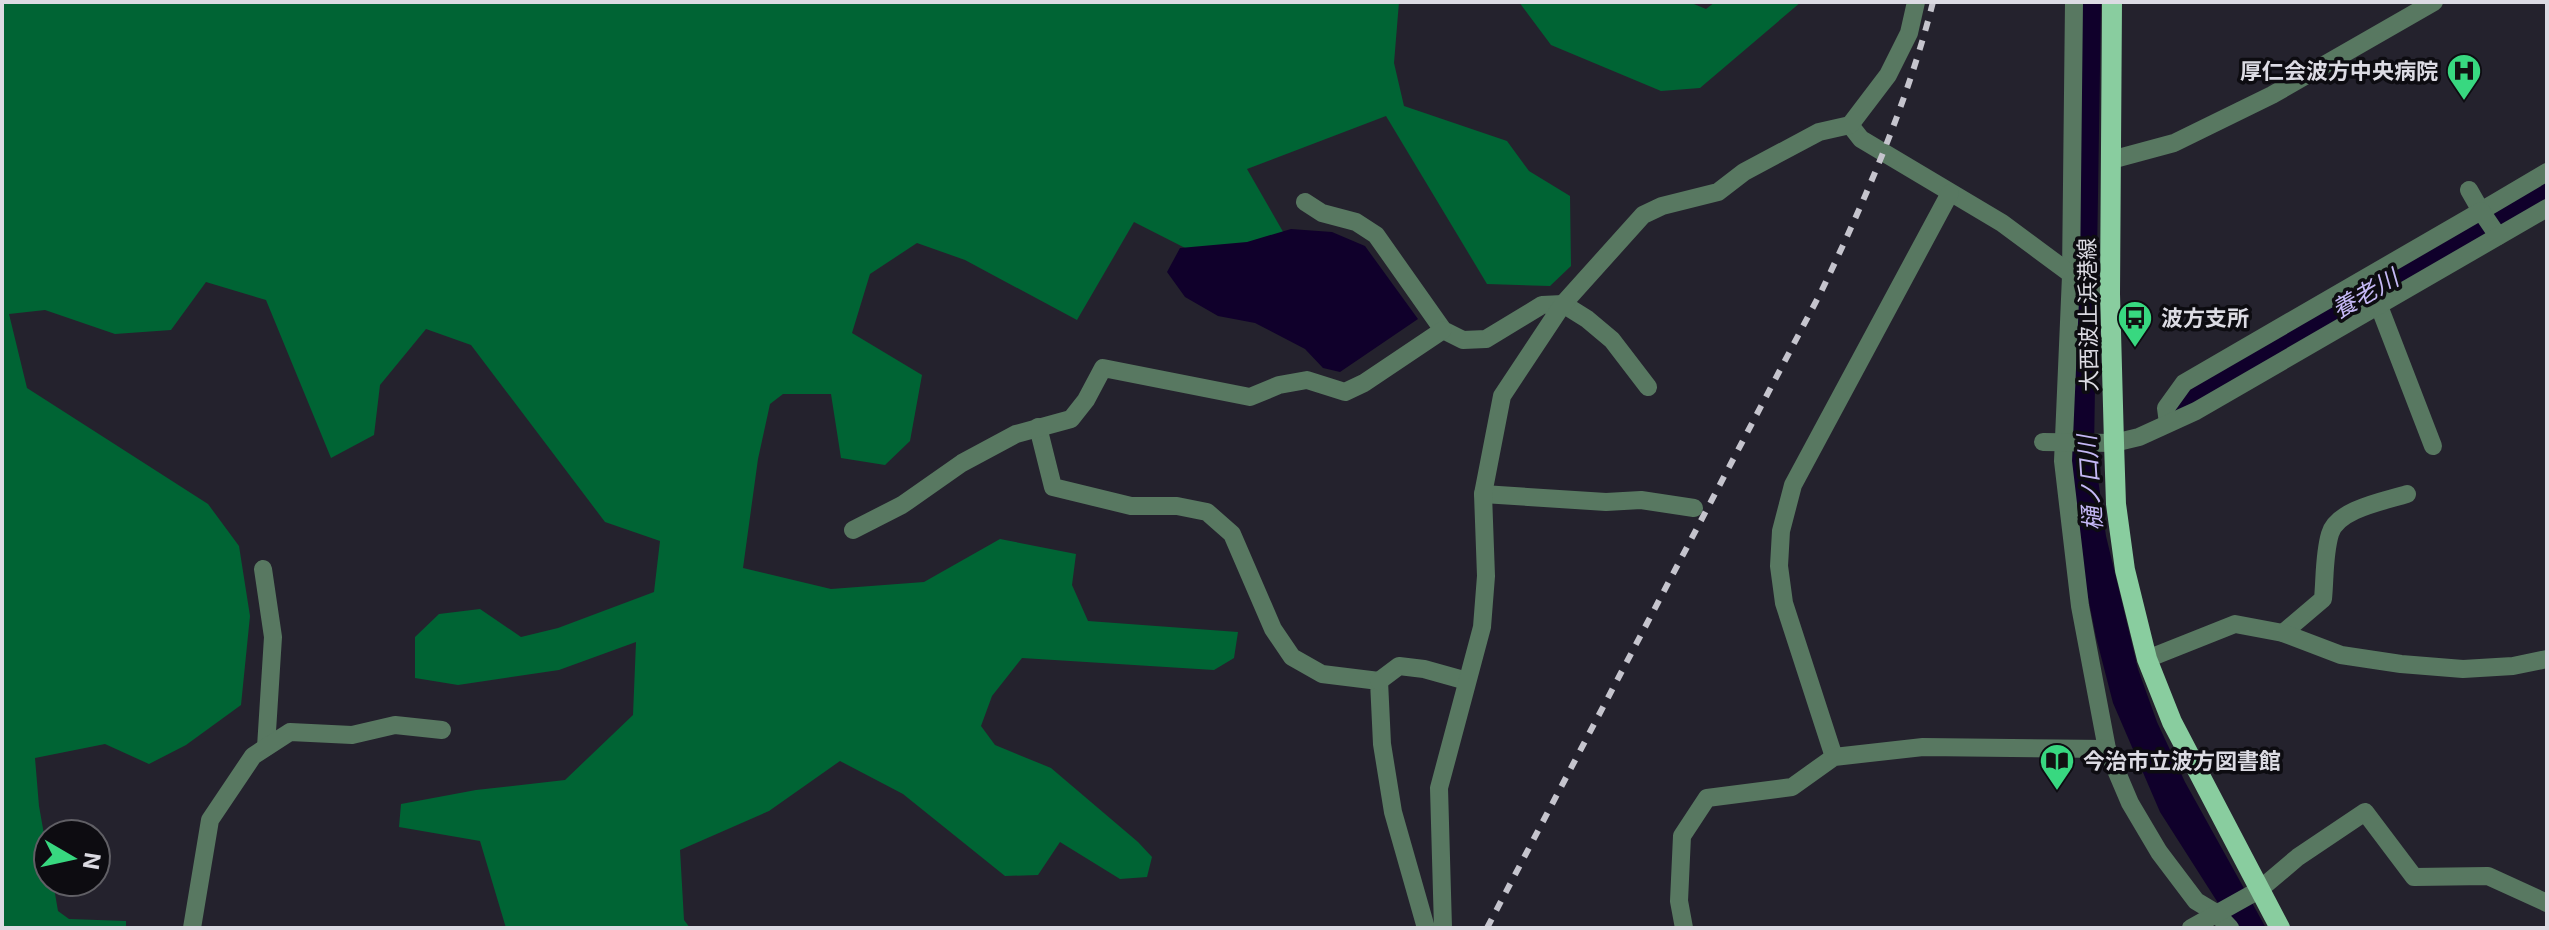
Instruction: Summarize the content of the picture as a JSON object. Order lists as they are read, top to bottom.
{
  "streets": {
    "main road": ["大西波止浜港線"]
  },
  "water": ["養老川", "樋ノ口川"],
  "places": {
    "hospital": ["厚仁会波方中央病院"],
    "bus stop": ["波方支所"],
    "library": ["今治市立波方図書館"]
  },
  "north": "right"
}
